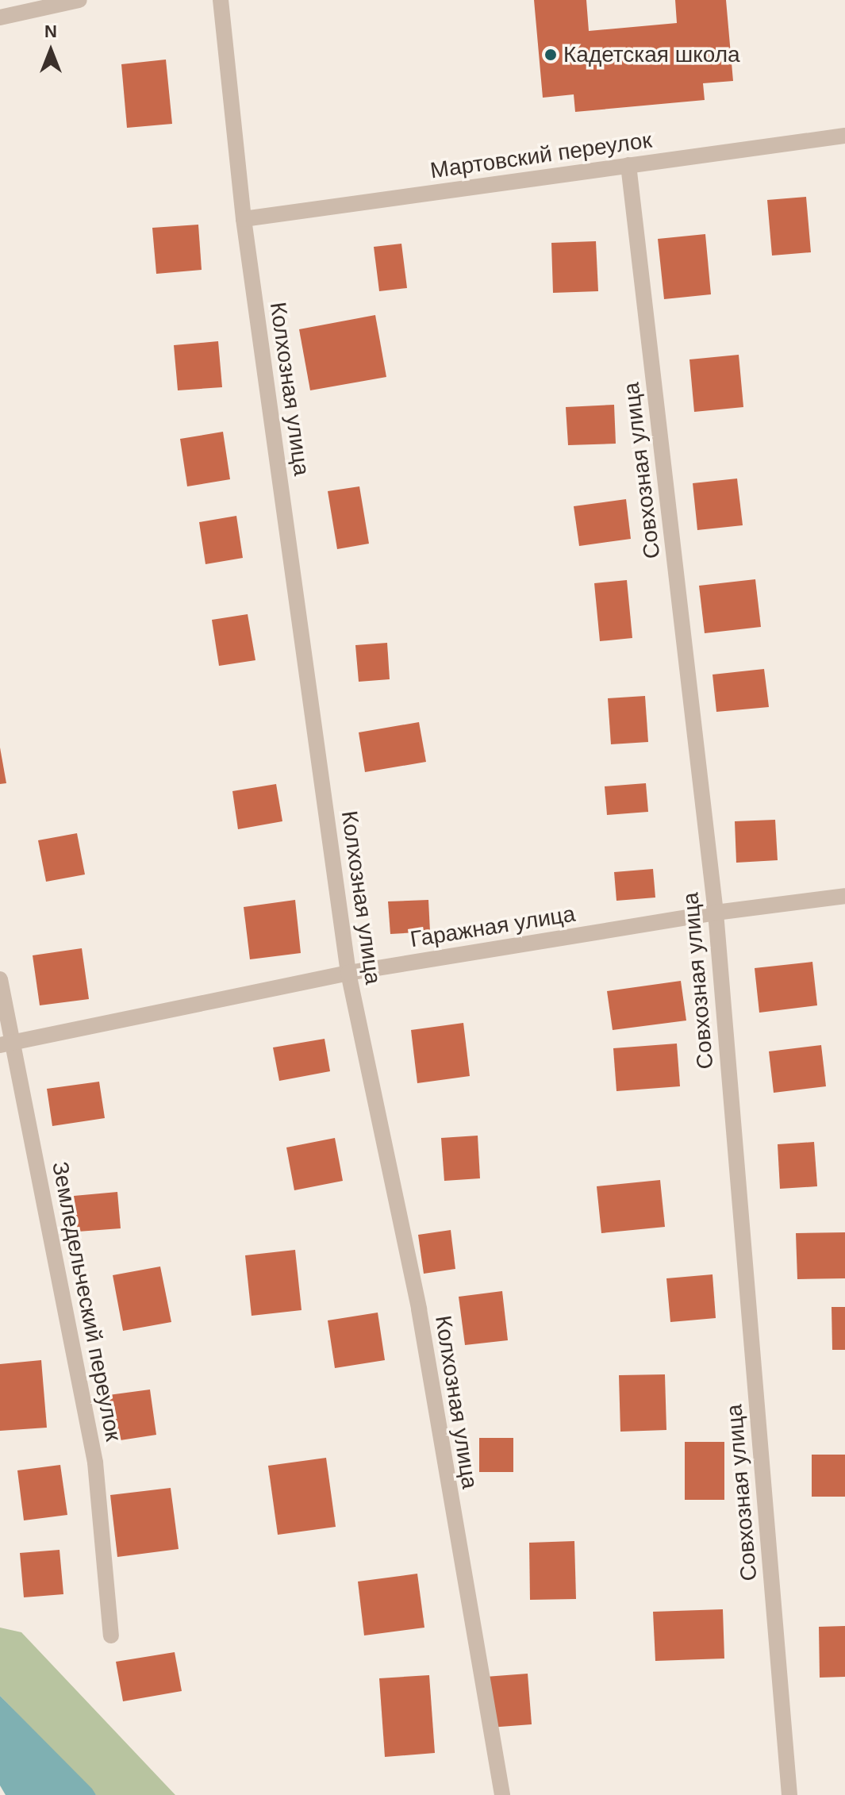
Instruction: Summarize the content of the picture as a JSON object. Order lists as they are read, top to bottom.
{
  "streets": {
    "street": [
      "Мартовский переулок",
      "Колхозная улица",
      "Совхозная улица",
      "Гаражная улица",
      "Земледельческий переулок"
    ]
  },
  "crossings": [
    ["Мартовский переулок", "Колхозная улица"],
    ["Мартовский переулок", "Совхозная улица"],
    ["Колхозная улица", "Гаражная улица"],
    ["Совхозная улица", "Гаражная улица"],
    ["Гаражная улица", "Земледельческий переулок"]
  ],
  "places": ["Кадетская школа"],
  "north": "top"
}
